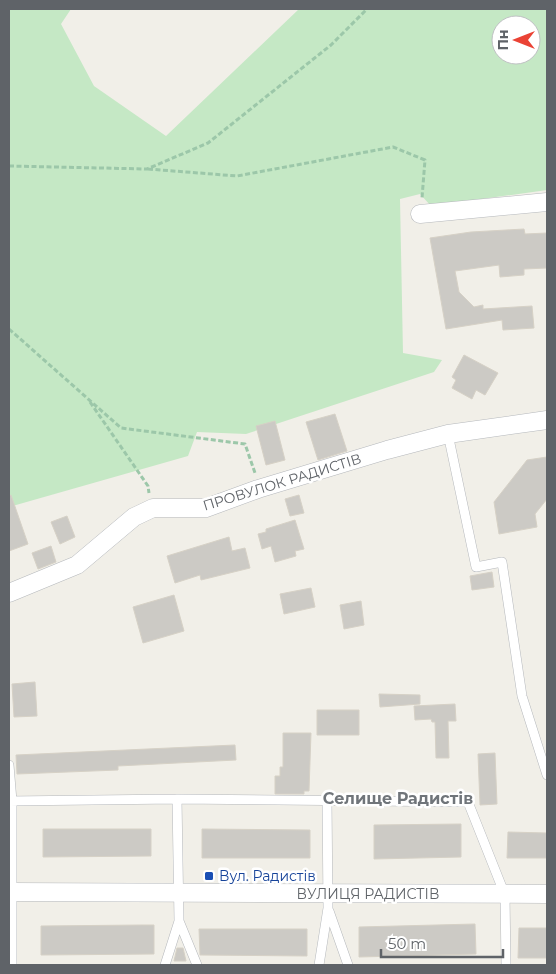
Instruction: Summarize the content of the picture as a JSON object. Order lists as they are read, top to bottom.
{
  "streets": {
    "street": ["ПРОВУЛОК РАДИСТІВ", "ВУЛИЦЯ РАДИСТІВ"]
  },
  "districts": ["Селище Радистів"],
  "places": {
    "transit": ["Вул. Радистів"]
  },
  "scale_bar": "50 m",
  "north": "left"
}
